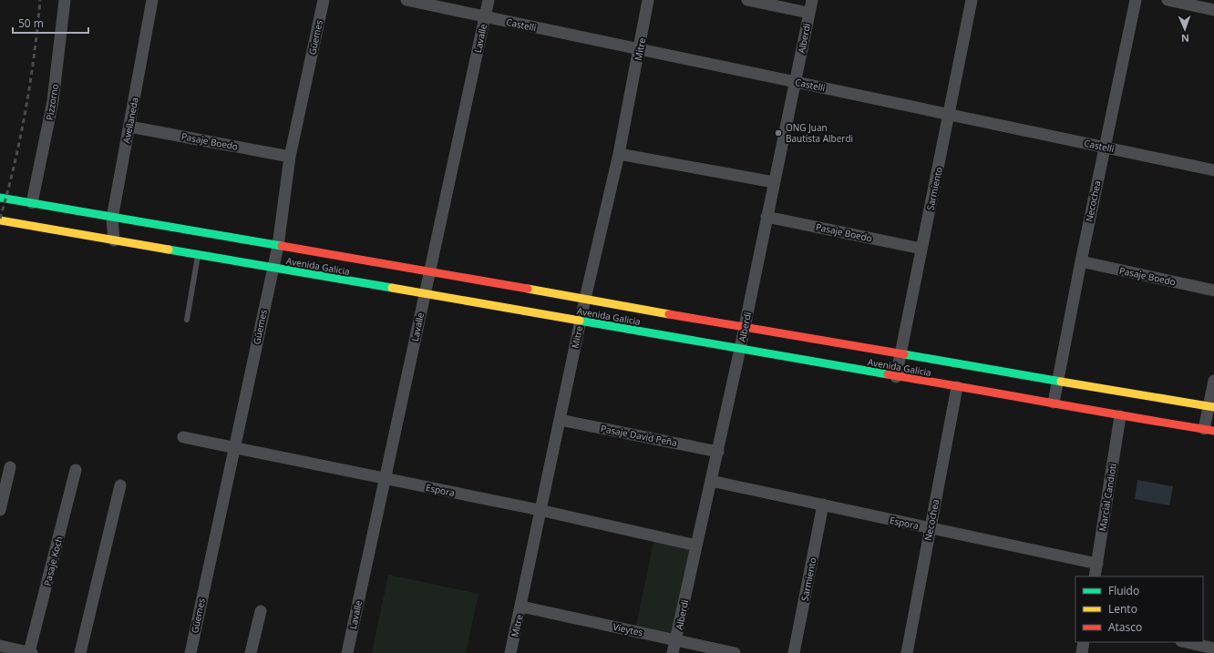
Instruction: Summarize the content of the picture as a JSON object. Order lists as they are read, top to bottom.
{
  "streets": {
    "main road": ["Avenida Galicia"],
    "street": [
      "Castelli",
      "Güemes",
      "Lavalle",
      "Alberdi",
      "Mitre",
      "Pizzorno",
      "Avellaneda",
      "Pasaje Boedo",
      "Sarmiento",
      "Necochea",
      "Pasaje David Peña",
      "Espora",
      "Marcial Candioti",
      "Pasaje Koch",
      "Vieytes"
    ]
  },
  "crossings": [
    ["Castelli", "Lavalle"],
    ["Castelli", "Alberdi"],
    ["Castelli", "Mitre"],
    ["Castelli", "Sarmiento"],
    ["Castelli", "Necochea"],
    ["Güemes", "Pasaje Boedo"],
    ["Güemes", "Avenida Galicia"],
    ["Güemes", "Espora"],
    ["Lavalle", "Avenida Galicia"],
    ["Lavalle", "Espora"],
    ["Alberdi", "Pasaje Boedo"],
    ["Alberdi", "Avenida Galicia"],
    ["Alberdi", "Pasaje David Peña"],
    ["Alberdi", "Espora"],
    ["Alberdi", "Vieytes"],
    ["Mitre", "Avenida Galicia"],
    ["Mitre", "Pasaje David Peña"],
    ["Mitre", "Espora"],
    ["Mitre", "Vieytes"],
    ["Pizzorno", "Avenida Galicia"],
    ["Avellaneda", "Pasaje Boedo"],
    ["Avellaneda", "Avenida Galicia"],
    ["Pasaje Boedo", "Sarmiento"],
    ["Pasaje Boedo", "Necochea"],
    ["Sarmiento", "Avenida Galicia"],
    ["Sarmiento", "Espora"],
    ["Necochea", "Avenida Galicia"],
    ["Necochea", "Espora"],
    ["Avenida Galicia", "Marcial Candioti"],
    ["Espora", "Marcial Candioti"]
  ],
  "places": ["ONG Juan Bautista Alberdi"],
  "legend": ["Fluido", "Lento", "Atasco"],
  "scale_bar": "50 m",
  "north": "bottom"
}
